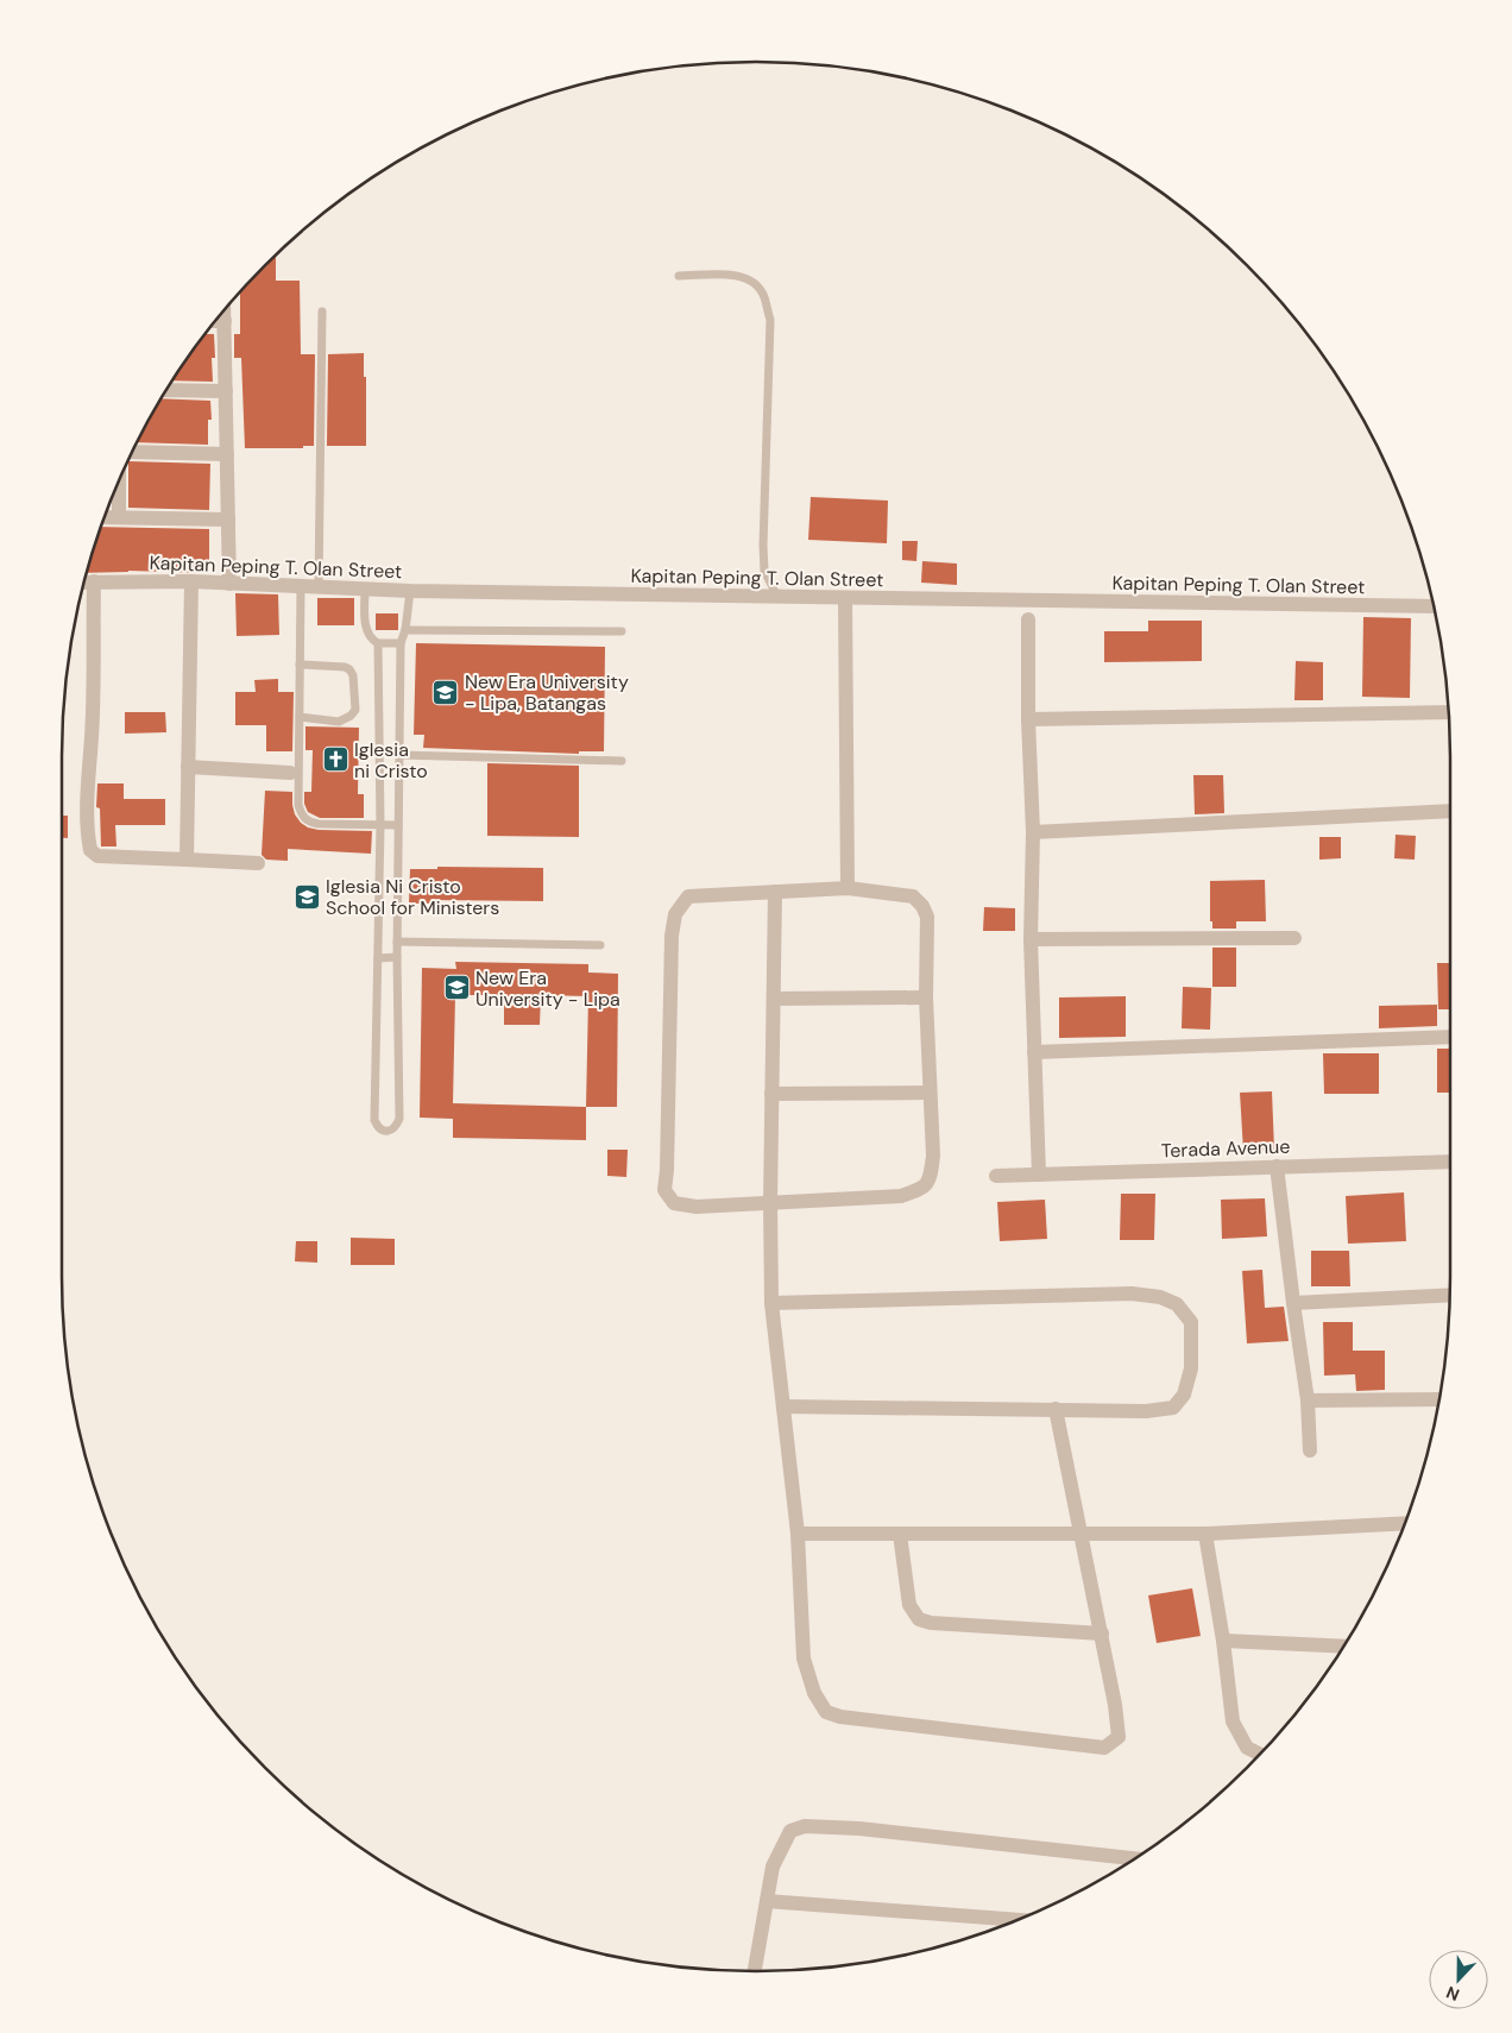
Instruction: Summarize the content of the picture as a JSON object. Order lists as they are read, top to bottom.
{
  "streets": {
    "street": ["Kapitan Peping T. Olan Street", "Terada Avenue"]
  },
  "places": {
    "school or university": ["New Era University - Lipa, Batangas", "Iglesia Ni Cristo School for Ministers", "New Era University - Lipa"],
    "church": ["Iglesia ni Cristo"]
  },
  "north": "bottom"
}
